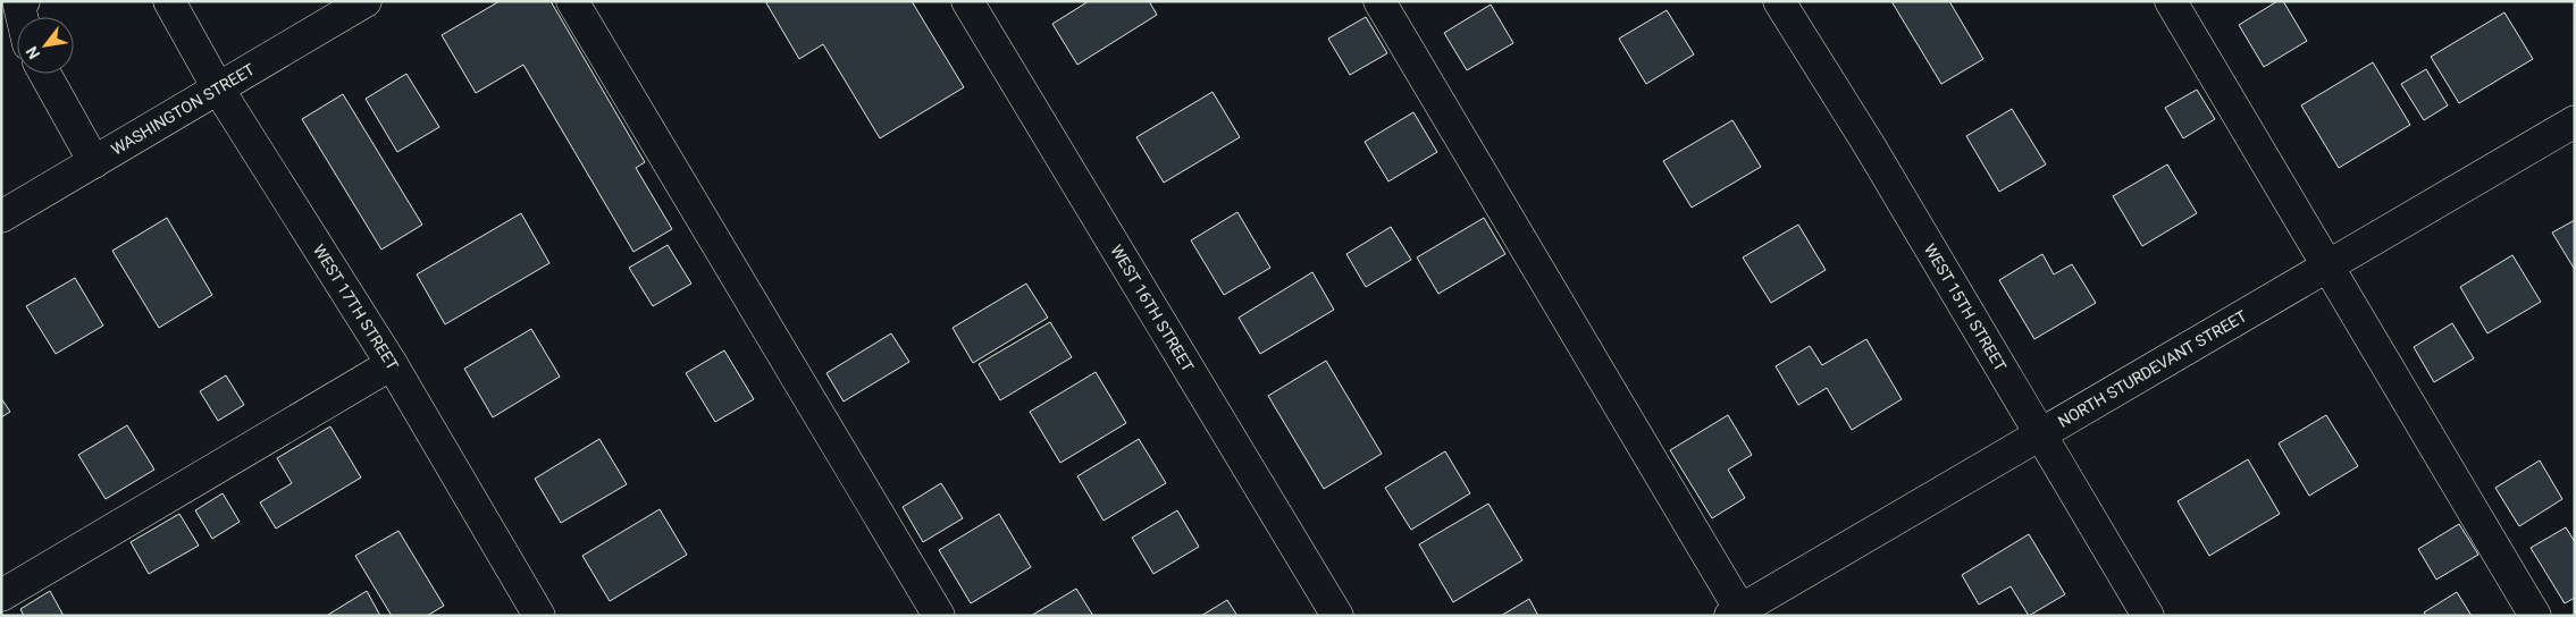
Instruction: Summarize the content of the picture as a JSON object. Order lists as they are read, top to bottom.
{
  "streets": {
    "street": [
      "WASHINGTON STREET",
      "WEST 17TH STREET",
      "WEST 15TH STREET",
      "WEST 16TH STREET",
      "NORTH STURDEVANT STREET"
    ]
  },
  "crossings": [
    ["WASHINGTON STREET", "WEST 17TH STREET"],
    ["WEST 15TH STREET", "NORTH STURDEVANT STREET"]
  ],
  "north": "bottom left"
}
